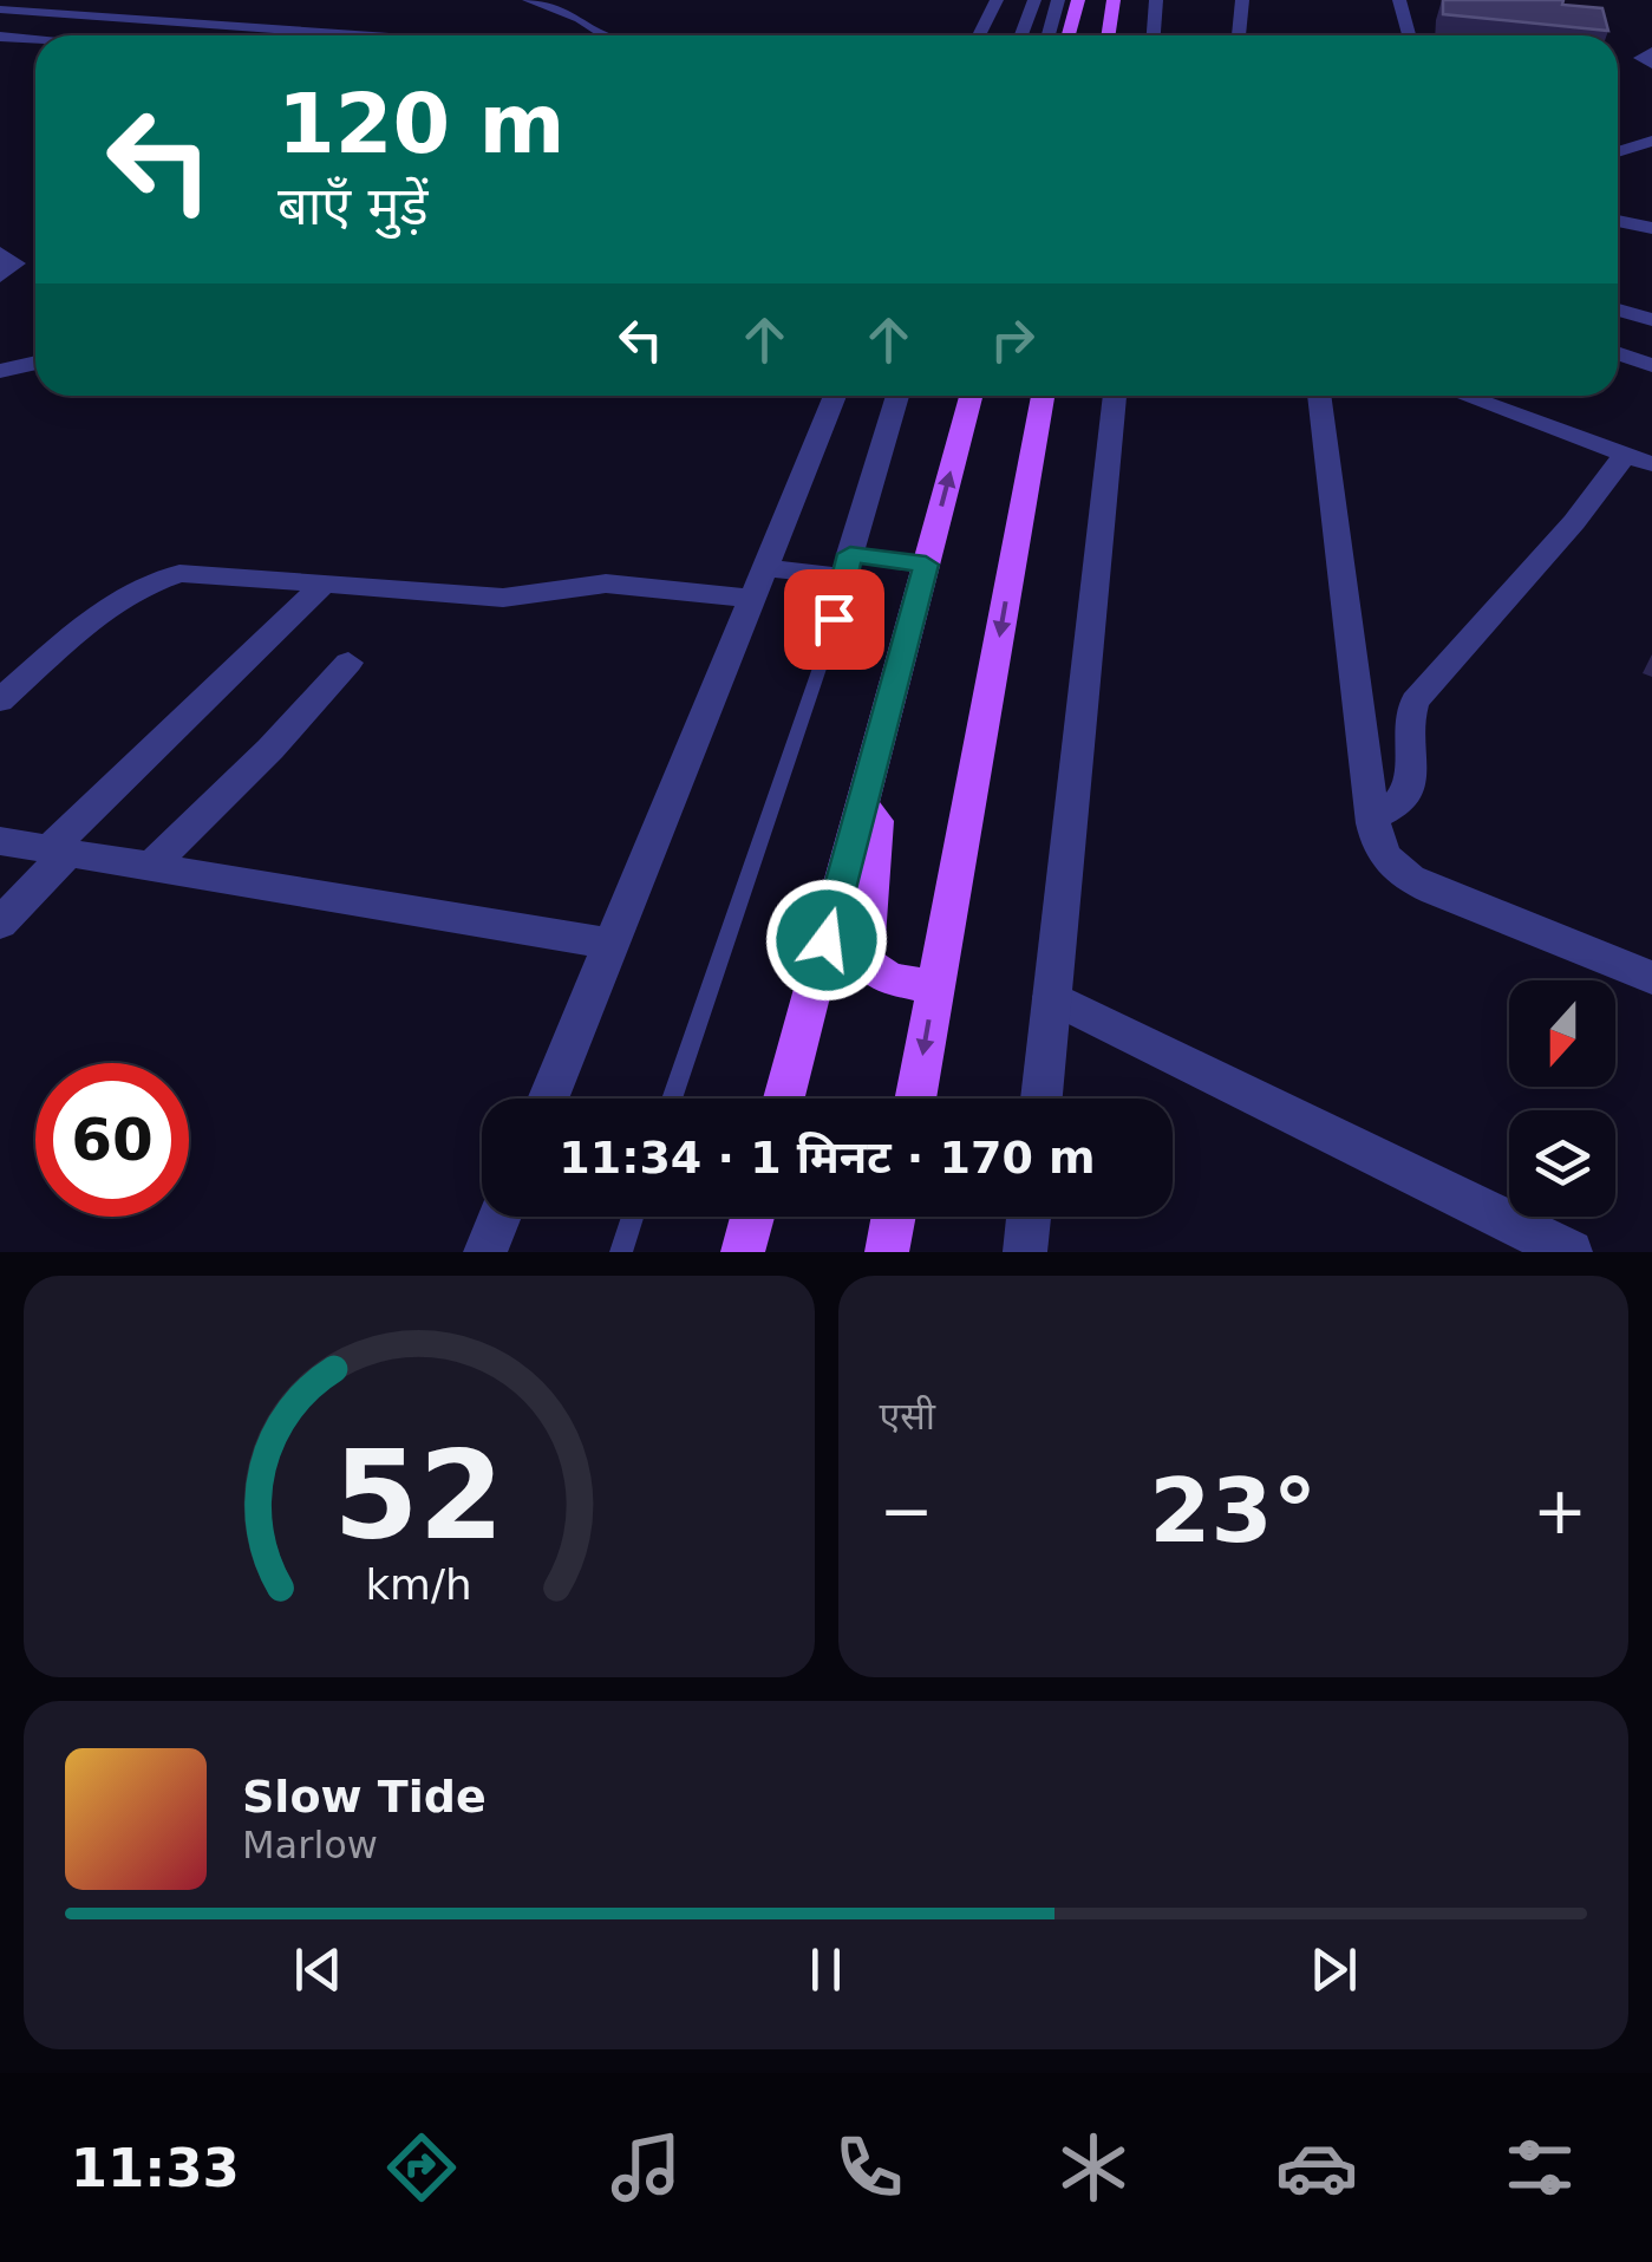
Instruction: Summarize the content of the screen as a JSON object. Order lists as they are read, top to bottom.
{
  "north": "bottom",
  "page": {
    "turn": ["120 m", "बाएँ मुड़ें"],
    "limit": "60",
    "trip": "11:34 · 1 मिनट · 170 m",
    "tile": "एसी",
    "heat": ["−", "23°", "+"],
    "song": ["Slow Tide", "Marlow"],
    "tabs": "11:33",
    "gauge": ["52", "km/h"]
  }
}
